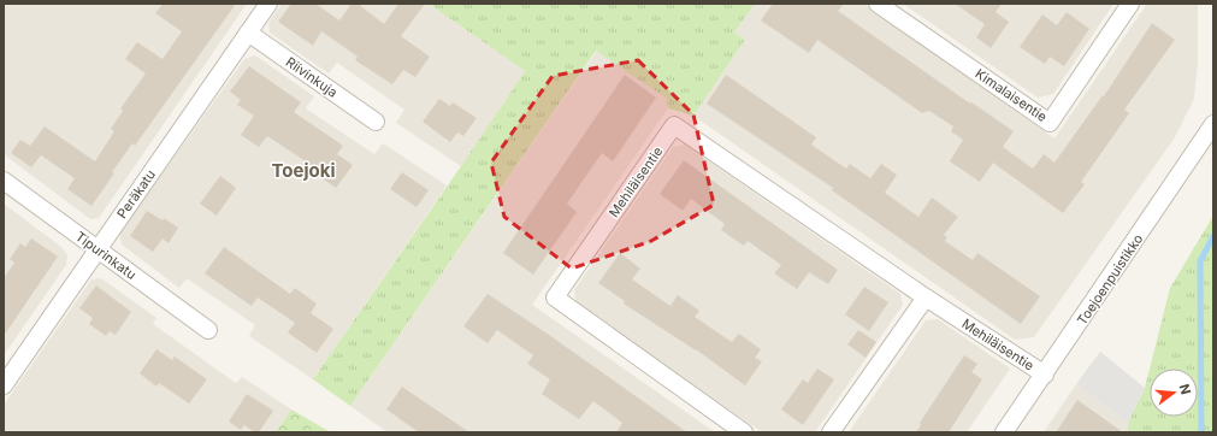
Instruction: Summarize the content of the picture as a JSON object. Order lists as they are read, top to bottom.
{
  "streets": {
    "street": [
      "Riivinkuja",
      "Kimalaisentie",
      "Mehiläisentie",
      "Peräkatu",
      "Tipurinkatu",
      "Toejoenpuistikko"
    ]
  },
  "crossings": [
    ["Riivinkuja", "Peräkatu"],
    ["Mehiläisentie", "Toejoenpuistikko"],
    ["Peräkatu", "Tipurinkatu"]
  ],
  "districts": ["Toejoki"],
  "north": "right"
}
